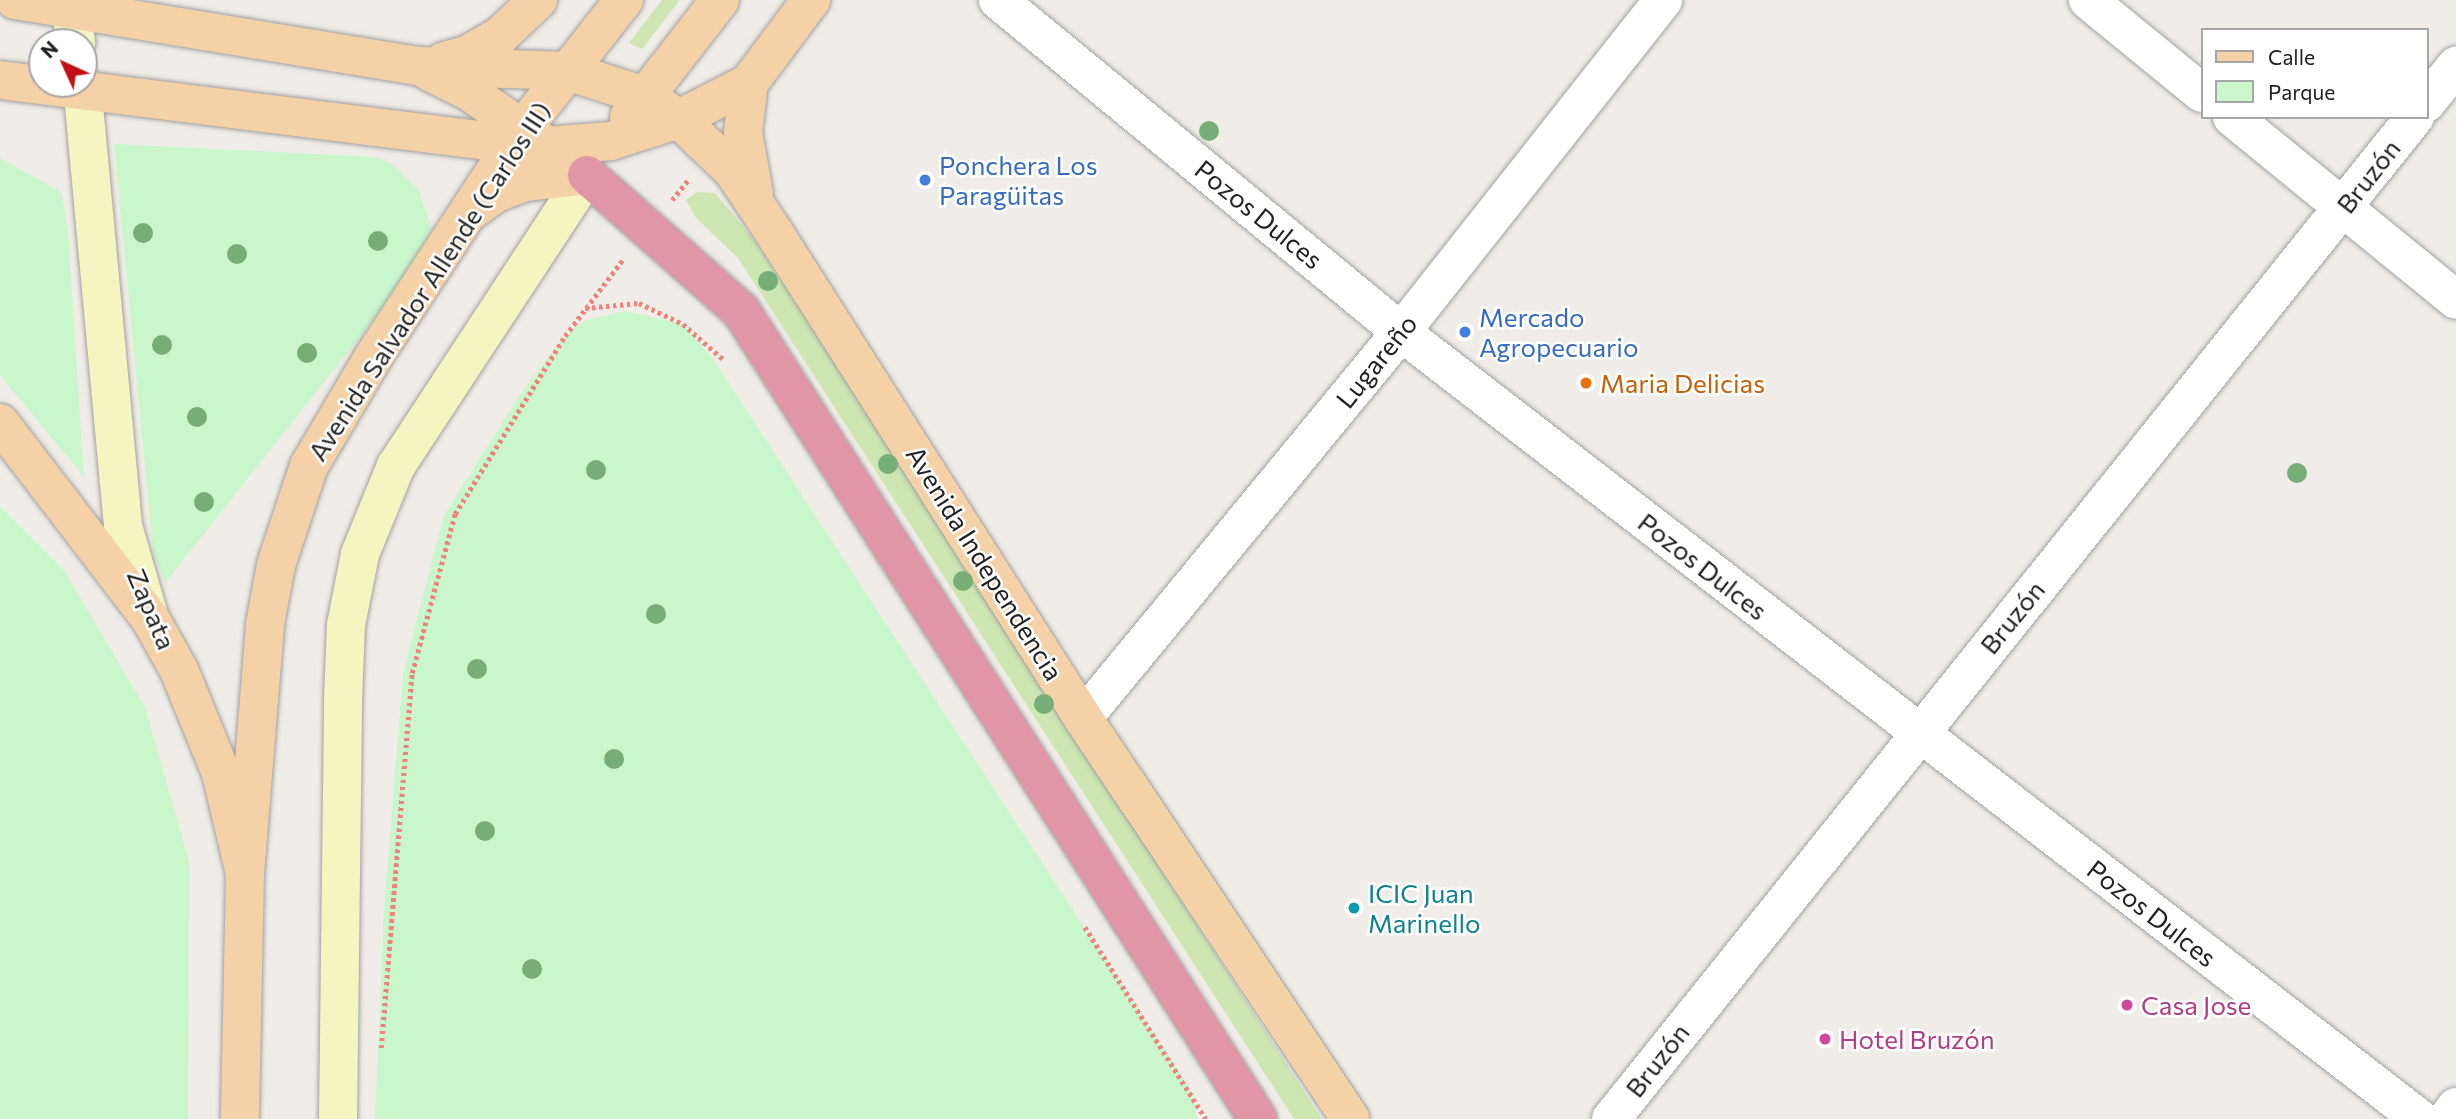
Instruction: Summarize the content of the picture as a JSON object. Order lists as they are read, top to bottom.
{
  "streets": {
    "main road": ["Avenida Salvador Allende (Carlos III)", "Avenida Independencia", "Zapata"],
    "street": ["Bruzón", "Pozos Dulces", "Lugareño"]
  },
  "crossings": [
    ["Bruzón", "Pozos Dulces"],
    ["Pozos Dulces", "Lugareño"],
    ["Avenida Salvador Allende (Carlos III)", "Avenida Independencia"],
    ["Avenida Salvador Allende (Carlos III)", "Zapata"],
    ["Lugareño", "Avenida Independencia"]
  ],
  "places": [
    "Ponchera Los Paragüitas",
    "Mercado Agropecuario",
    "Maria Delicias",
    "ICIC Juan Marinello",
    "Casa Jose",
    "Hotel Bruzón"
  ],
  "legend": ["Calle", "Parque"],
  "north": "top left"
}
